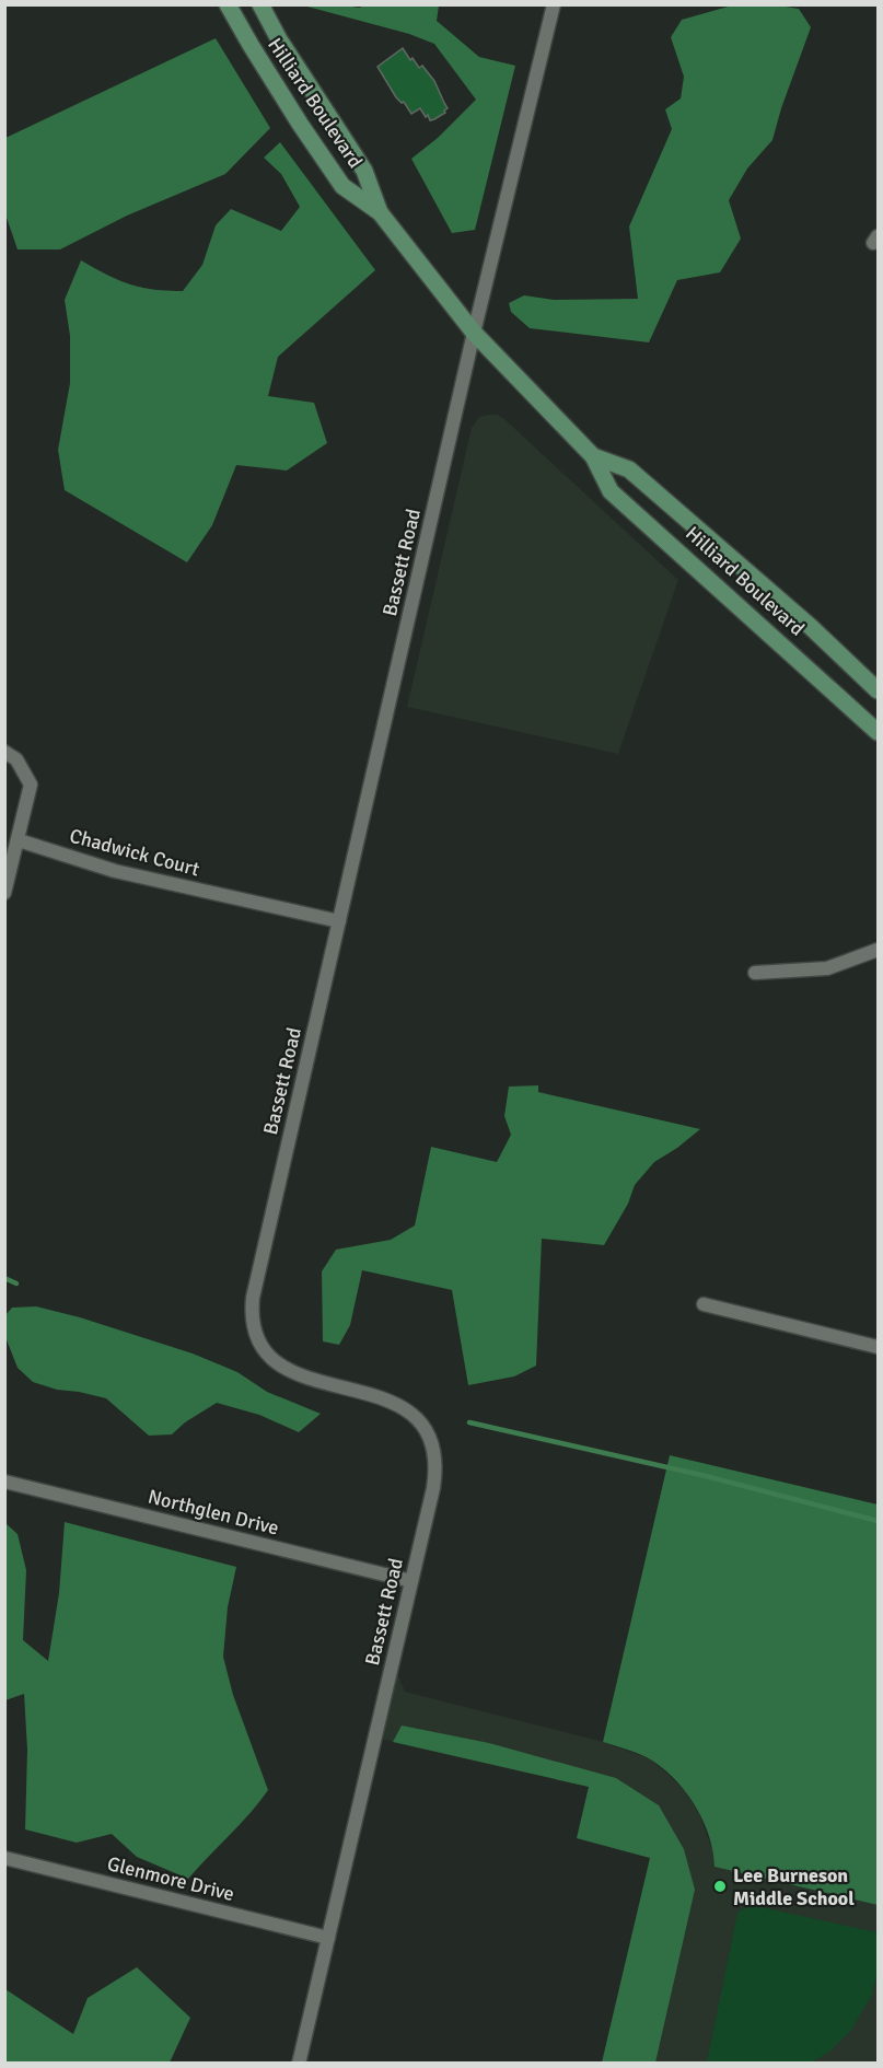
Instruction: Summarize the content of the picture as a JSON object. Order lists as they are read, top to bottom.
{
  "streets": {
    "main road": ["Hilliard Boulevard"],
    "street": [
      "Bassett Road",
      "Chadwick Court",
      "Northglen Drive",
      "Glenmore Drive"
    ]
  },
  "crossings": [
    ["Hilliard Boulevard", "Bassett Road"],
    ["Bassett Road", "Chadwick Court"],
    ["Bassett Road", "Northglen Drive"],
    ["Bassett Road", "Glenmore Drive"]
  ],
  "places": ["Lee Burneson Middle School"]
}
